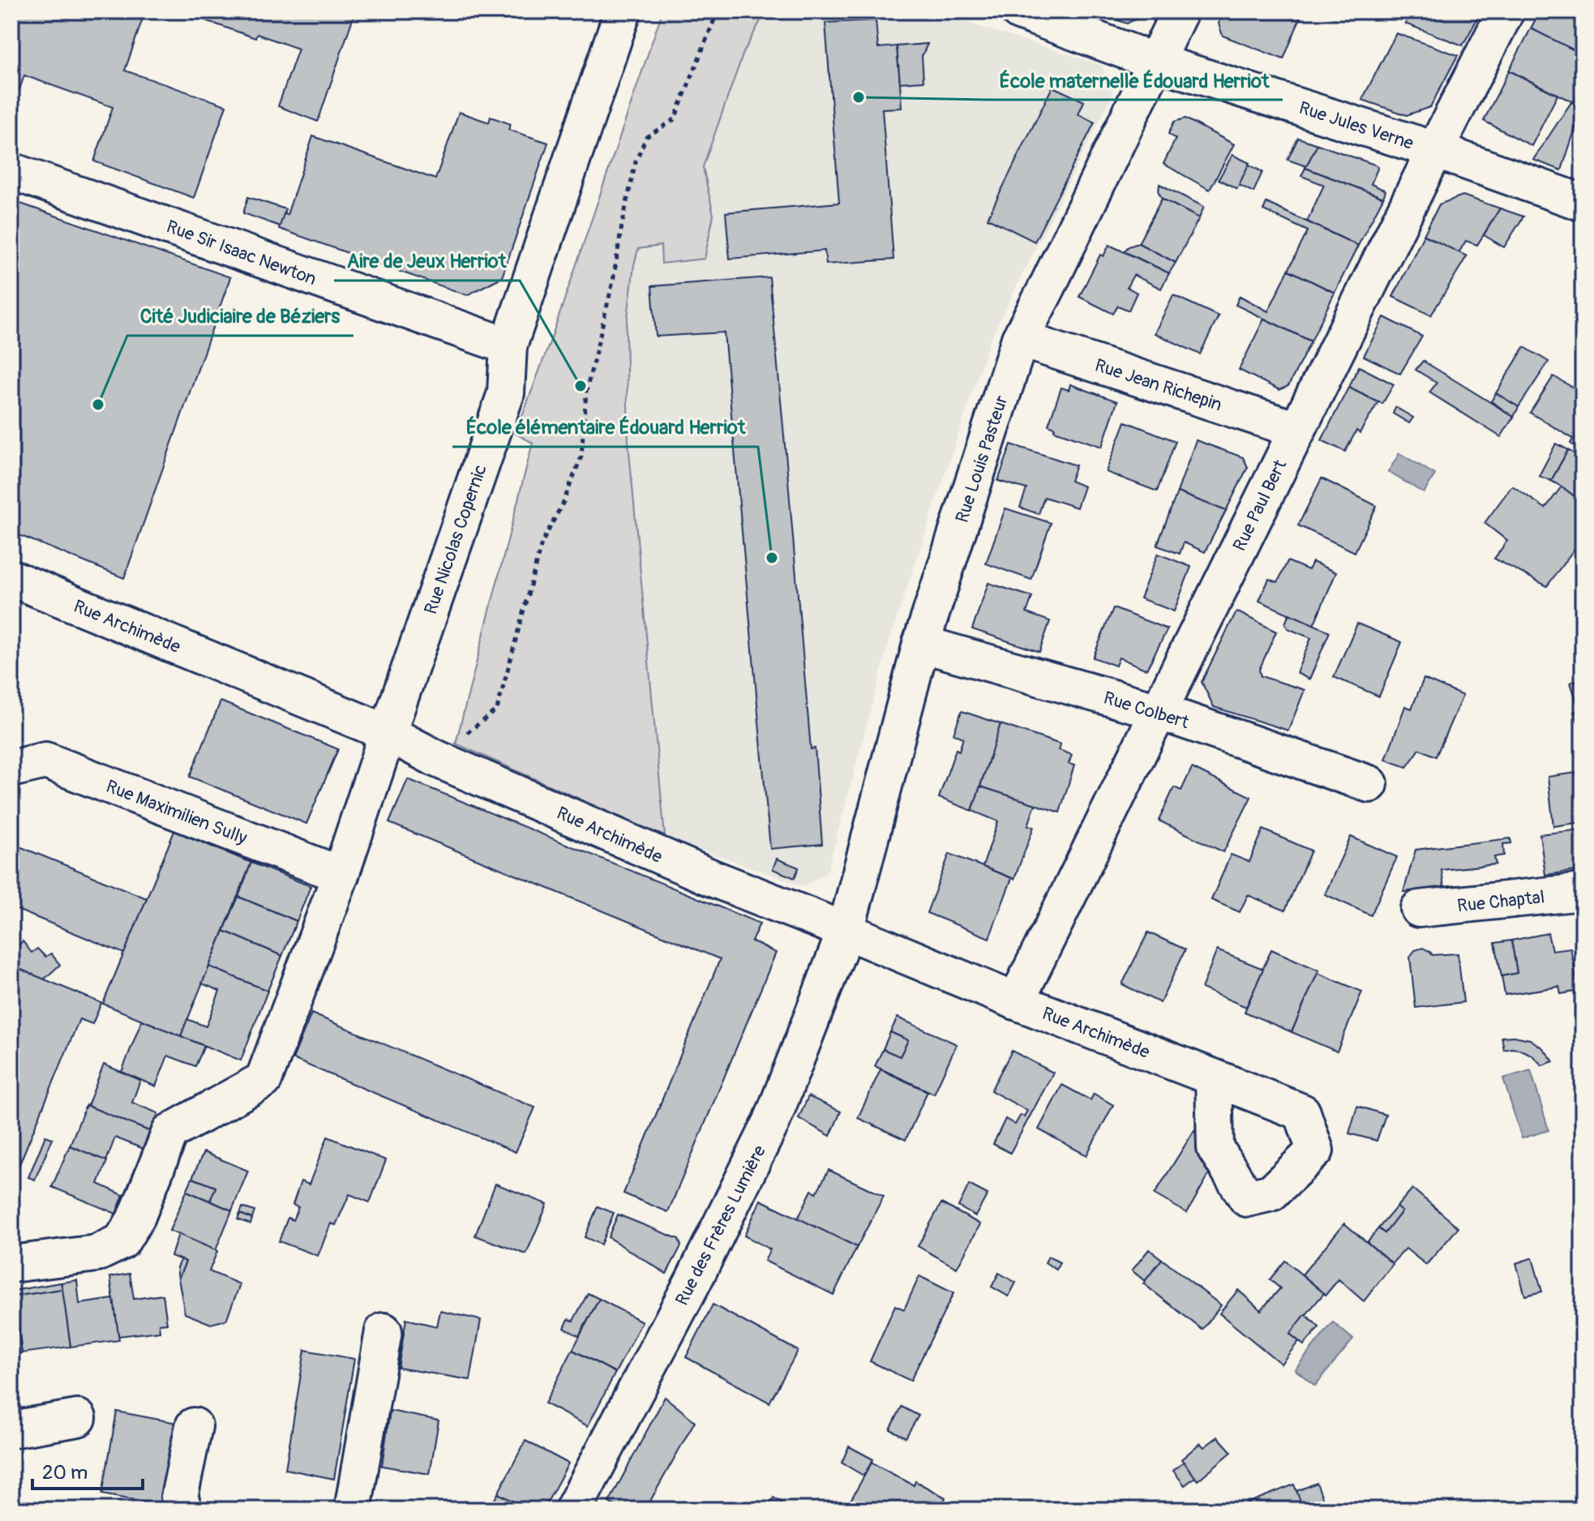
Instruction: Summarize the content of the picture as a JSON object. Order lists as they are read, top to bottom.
{
  "streets": {
    "street": [
      "Rue Jules Verne",
      "Rue Sir Isaac Newton",
      "Rue Jean Richepin",
      "Rue Louis Pasteur",
      "Rue Paul Bert",
      "Rue Nicolas Copernic",
      "Rue Archimède",
      "Rue Colbert",
      "Rue Maximilien Sully",
      "Rue Chaptal",
      "Rue des Frères Lumière"
    ]
  },
  "crossings": [
    ["Rue Jules Verne", "Rue Louis Pasteur"],
    ["Rue Jules Verne", "Rue Paul Bert"],
    ["Rue Sir Isaac Newton", "Rue Nicolas Copernic"],
    ["Rue Jean Richepin", "Rue Louis Pasteur"],
    ["Rue Jean Richepin", "Rue Paul Bert"],
    ["Rue Louis Pasteur", "Rue Archimède"],
    ["Rue Louis Pasteur", "Rue Colbert"],
    ["Rue Louis Pasteur", "Rue des Frères Lumière"],
    ["Rue Paul Bert", "Rue Archimède"],
    ["Rue Paul Bert", "Rue Colbert"],
    ["Rue Nicolas Copernic", "Rue Archimède"],
    ["Rue Archimède", "Rue des Frères Lumière"]
  ],
  "places": [
    "École maternelle Édouard Herriot",
    "Aire de Jeux Herriot",
    "Cité Judiciaire de Béziers",
    "École élémentaire Édouard Herriot"
  ],
  "scale_bar": "20 m"
}
